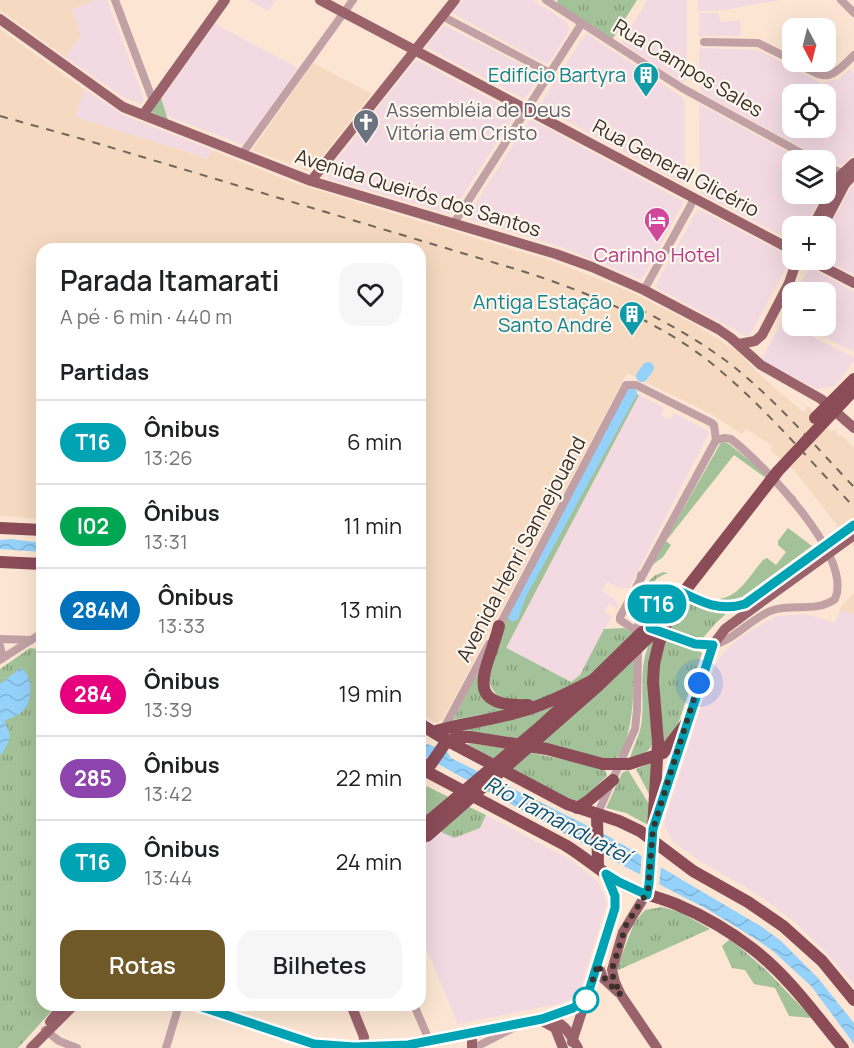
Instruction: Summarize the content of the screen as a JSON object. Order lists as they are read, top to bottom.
{
  "streets": {
    "main road": ["Rua General Glicério", "Avenida Queirós dos Santos"],
    "street": ["Rua Campos Sales", "Avenida Henri Sannejouand"]
  },
  "water": ["Rio Tamanduateí"],
  "places": {
    "building": ["Edifício Bartyra", "Antiga Estação Santo André"],
    "church": ["Assembléia de Deus Vitória em Cristo"],
    "hotel": ["Carinho Hotel"]
  },
  "lines": ["bus line T16"],
  "north": "bottom",
  "page": {
    "on_map": "T16",
    "map_buttons": ["+", "−"],
    "heading": [
      ["Parada Itamarati", "A pé · 6 min · 440 m"],
      "Partidas"
    ],
    "list": [
      {
        "mark": "T16",
        "name": "Ônibus",
        "note": "13:26",
        "value": "6 min"
      },
      {
        "mark": "I02",
        "name": "Ônibus",
        "note": "13:31",
        "value": "11 min"
      },
      {
        "mark": "284M",
        "name": "Ônibus",
        "note": "13:33",
        "value": "13 min"
      },
      {
        "mark": "284",
        "name": "Ônibus",
        "note": "13:39",
        "value": "19 min"
      },
      {
        "mark": "285",
        "name": "Ônibus",
        "note": "13:42",
        "value": "22 min"
      },
      {
        "mark": "T16",
        "name": "Ônibus",
        "note": "13:44",
        "value": "24 min"
      }
    ],
    "buttons": ["Rotas", "Bilhetes"]
  }
}
